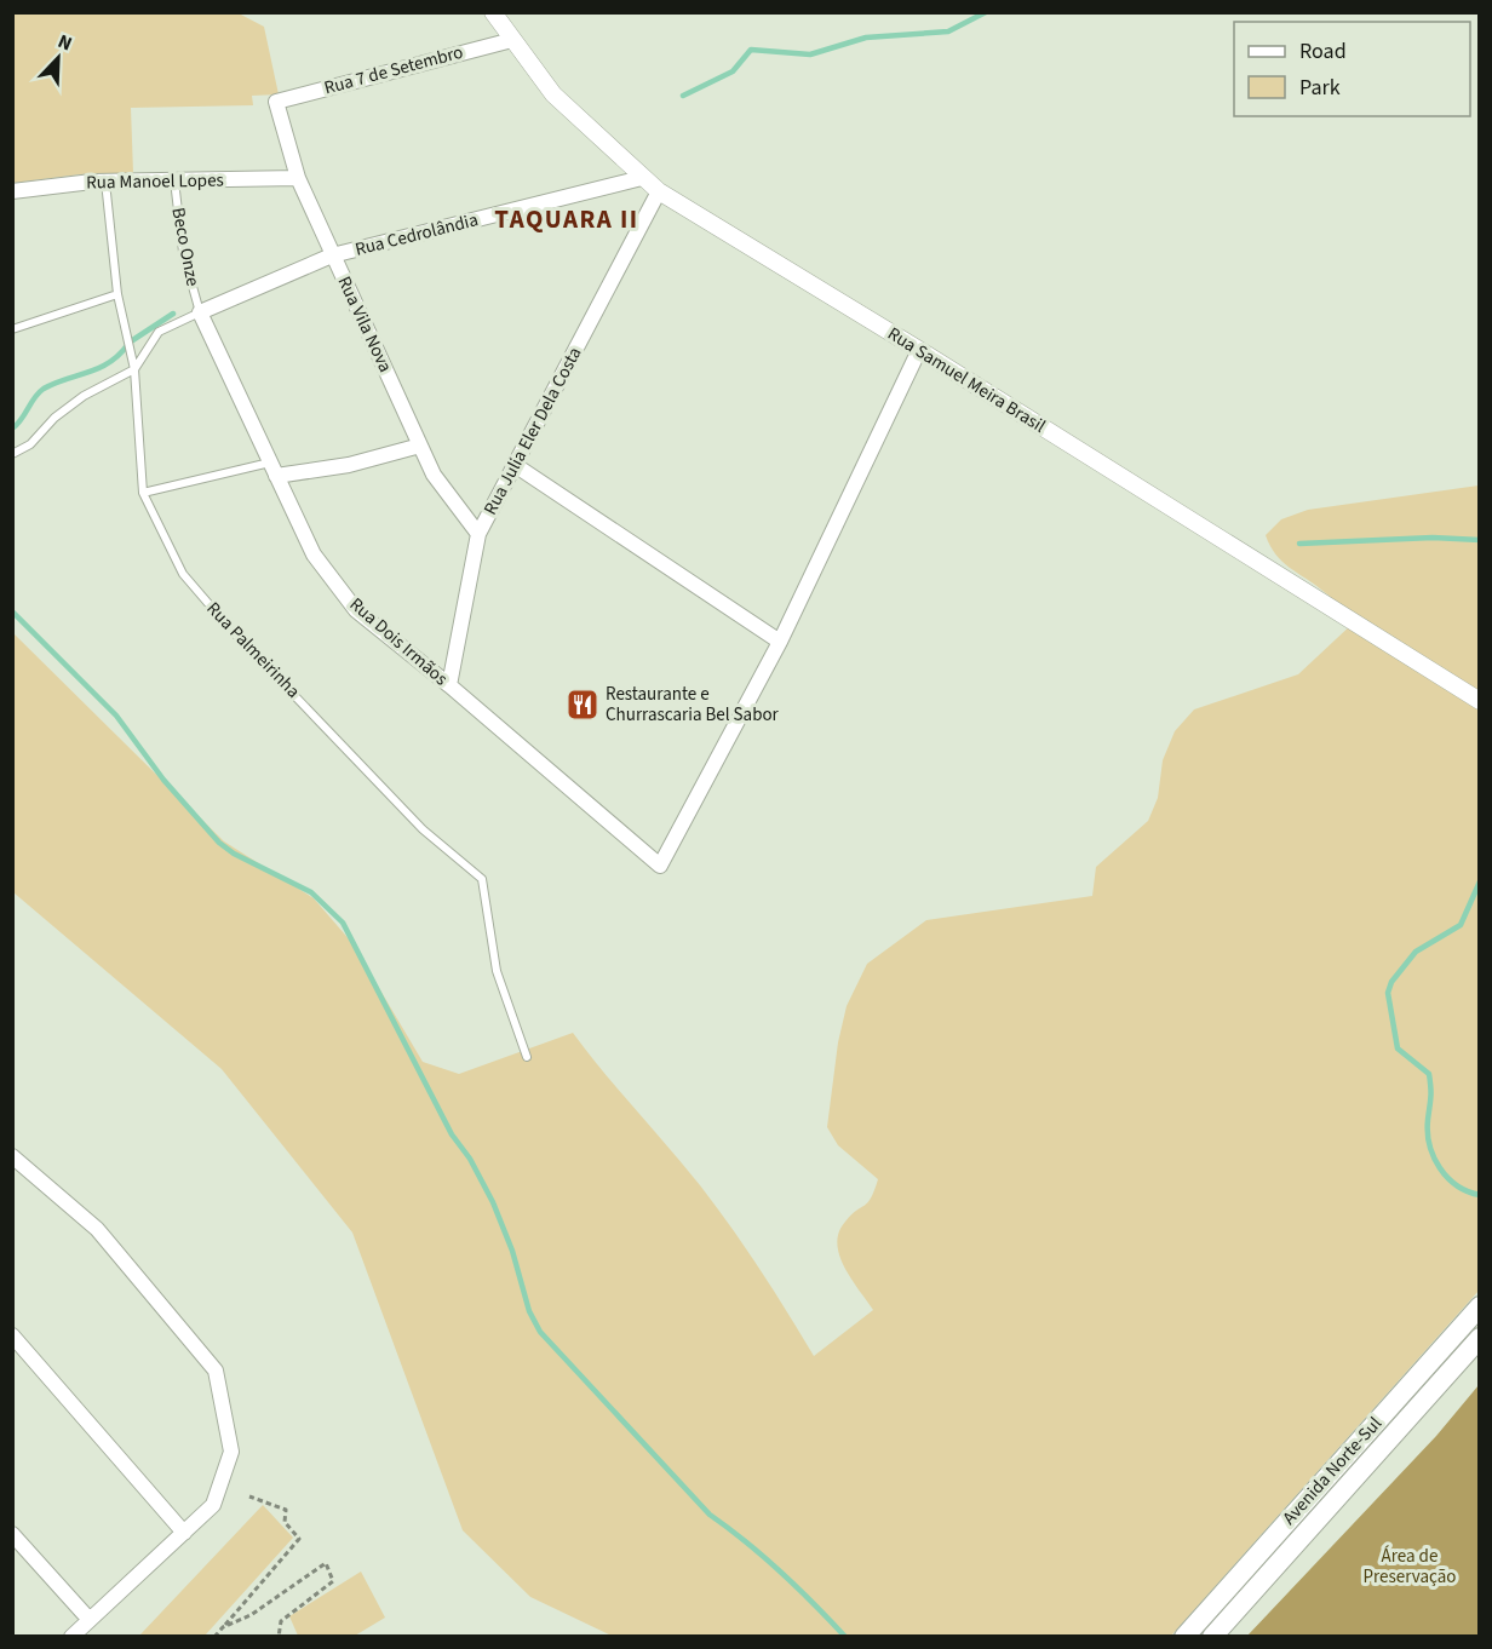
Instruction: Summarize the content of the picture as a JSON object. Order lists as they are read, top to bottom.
{
  "streets": {
    "main road": ["Avenida Norte-Sul"],
    "street": [
      "Rua 7 de Setembro",
      "Rua Manoel Lopes",
      "Rua Cedrolândia",
      "Rua Vila Nova",
      "Rua Samuel Meira Brasil",
      "Rua Julia Eler Dela Costa",
      "Rua Dois Irmãos"
    ],
    "lane": ["Beco Onze", "Rua Palmeirinha"]
  },
  "crossings": [
    ["Rua 7 de Setembro", "Rua Vila Nova"],
    ["Rua 7 de Setembro", "Rua Samuel Meira Brasil"],
    ["Rua Manoel Lopes", "Beco Onze"],
    ["Rua Manoel Lopes", "Rua Vila Nova"],
    ["Rua Manoel Lopes", "Rua Palmeirinha"],
    ["Rua Cedrolândia", "Beco Onze"],
    ["Rua Cedrolândia", "Rua Vila Nova"],
    ["Rua Cedrolândia", "Rua Samuel Meira Brasil"],
    ["Rua Cedrolândia", "Rua Dois Irmãos"],
    ["Beco Onze", "Rua Dois Irmãos"],
    ["Rua Vila Nova", "Rua Julia Eler Dela Costa"],
    ["Rua Samuel Meira Brasil", "Rua Julia Eler Dela Costa"],
    ["Rua Julia Eler Dela Costa", "Rua Dois Irmãos"]
  ],
  "districts": ["TAQUARA II"],
  "parks": ["Área de Preservação"],
  "places": {
    "restaurant": ["Restaurante e Churrascaria Bel Sabor"]
  },
  "legend": ["Road", "Park"],
  "north": "top right"
}
